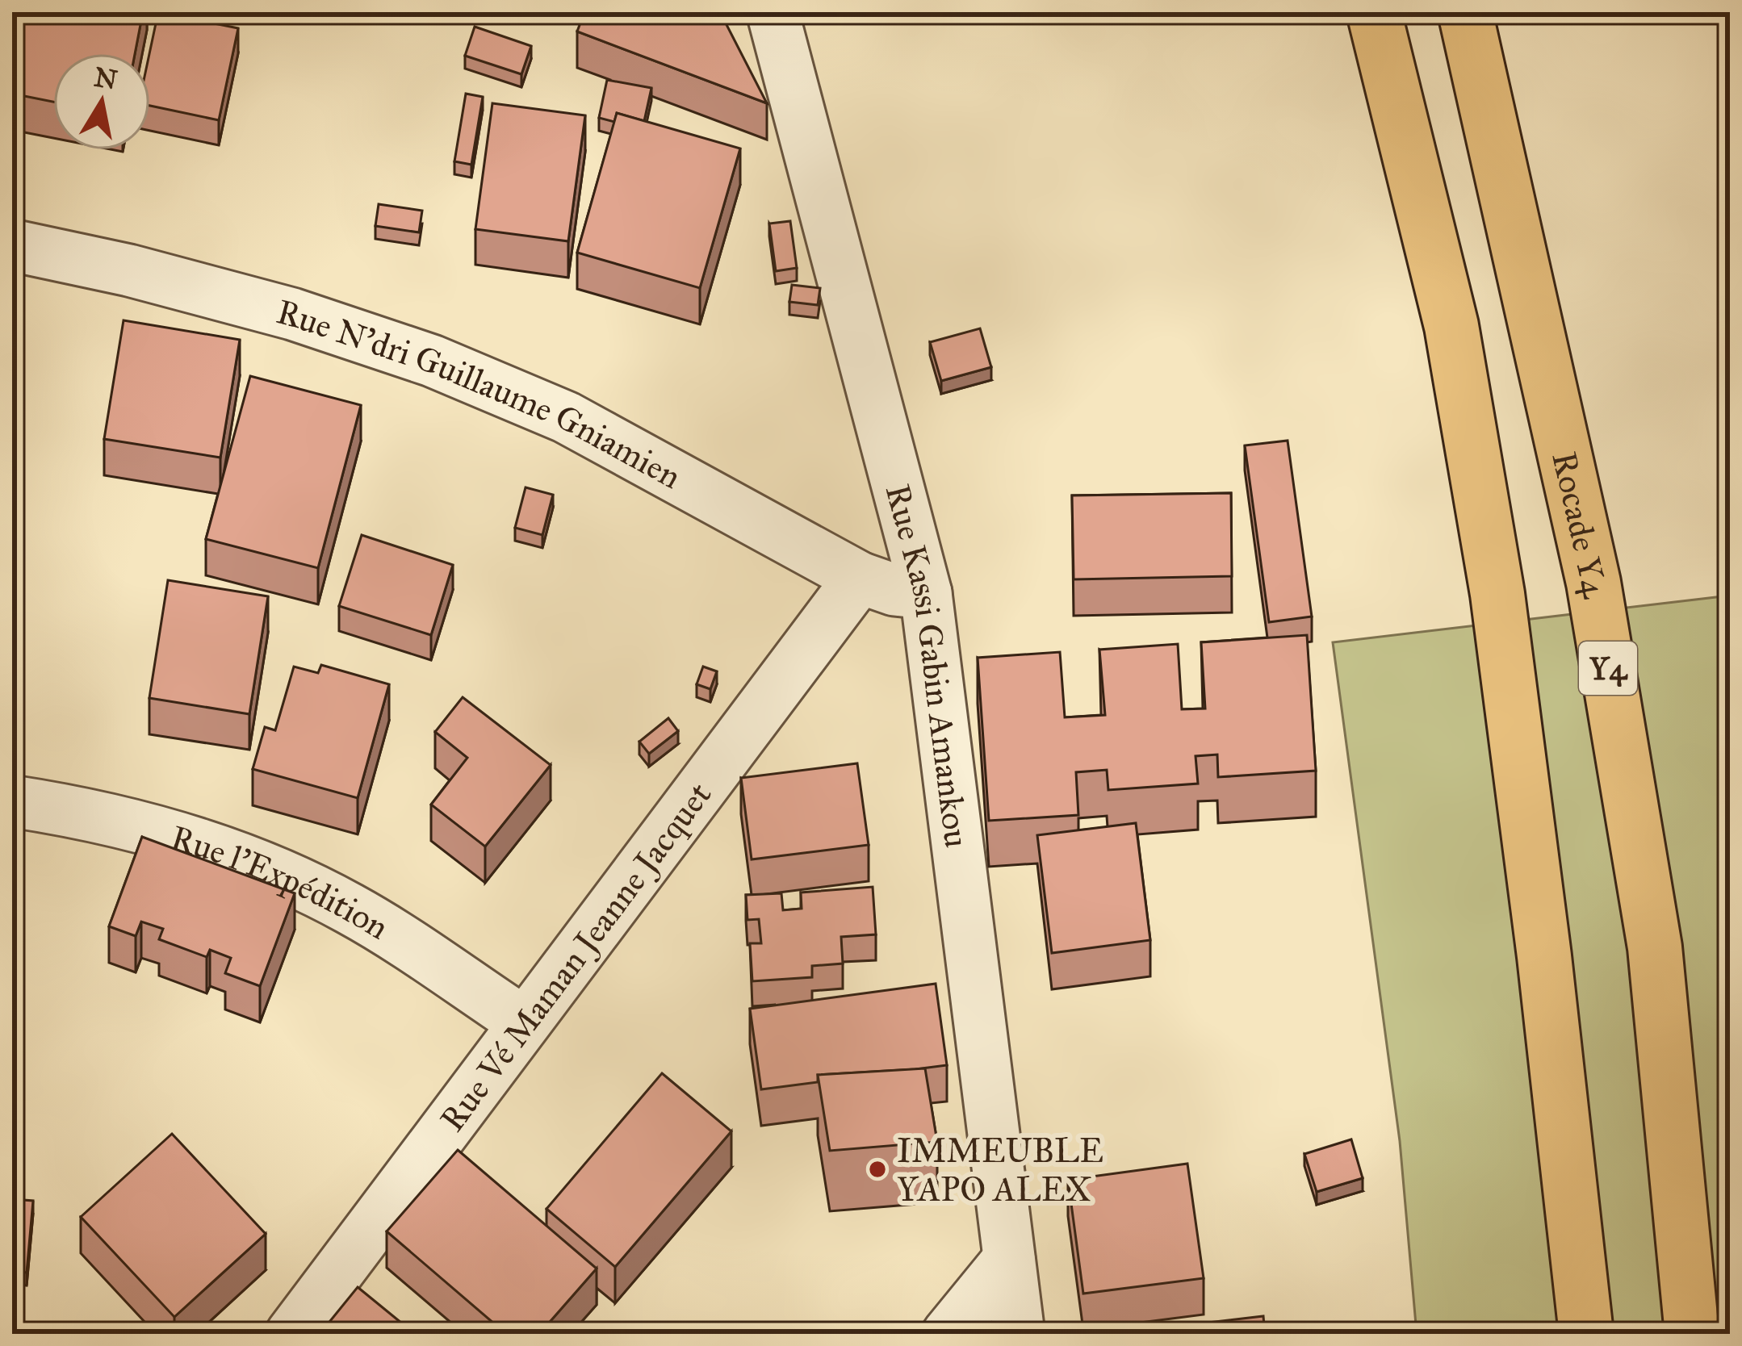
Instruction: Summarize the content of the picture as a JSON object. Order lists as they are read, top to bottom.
{
  "streets": {
    "highway": ["Rocade Y4", "Y4"],
    "street": [
      "Rue N'dri Guillaume Gniamien",
      "Rue Kassi Gabin Amankou",
      "Rue l'Expédition",
      "Rue Vé Maman Jeanne Jacquet"
    ]
  },
  "crossings": [
    ["Rue N'dri Guillaume Gniamien", "Rue Kassi Gabin Amankou"],
    ["Rue N'dri Guillaume Gniamien", "Rue Vé Maman Jeanne Jacquet"],
    ["Rue l'Expédition", "Rue Vé Maman Jeanne Jacquet"]
  ],
  "places": ["IMMEUBLE YAPO ALEX"],
  "north": "top"
}
